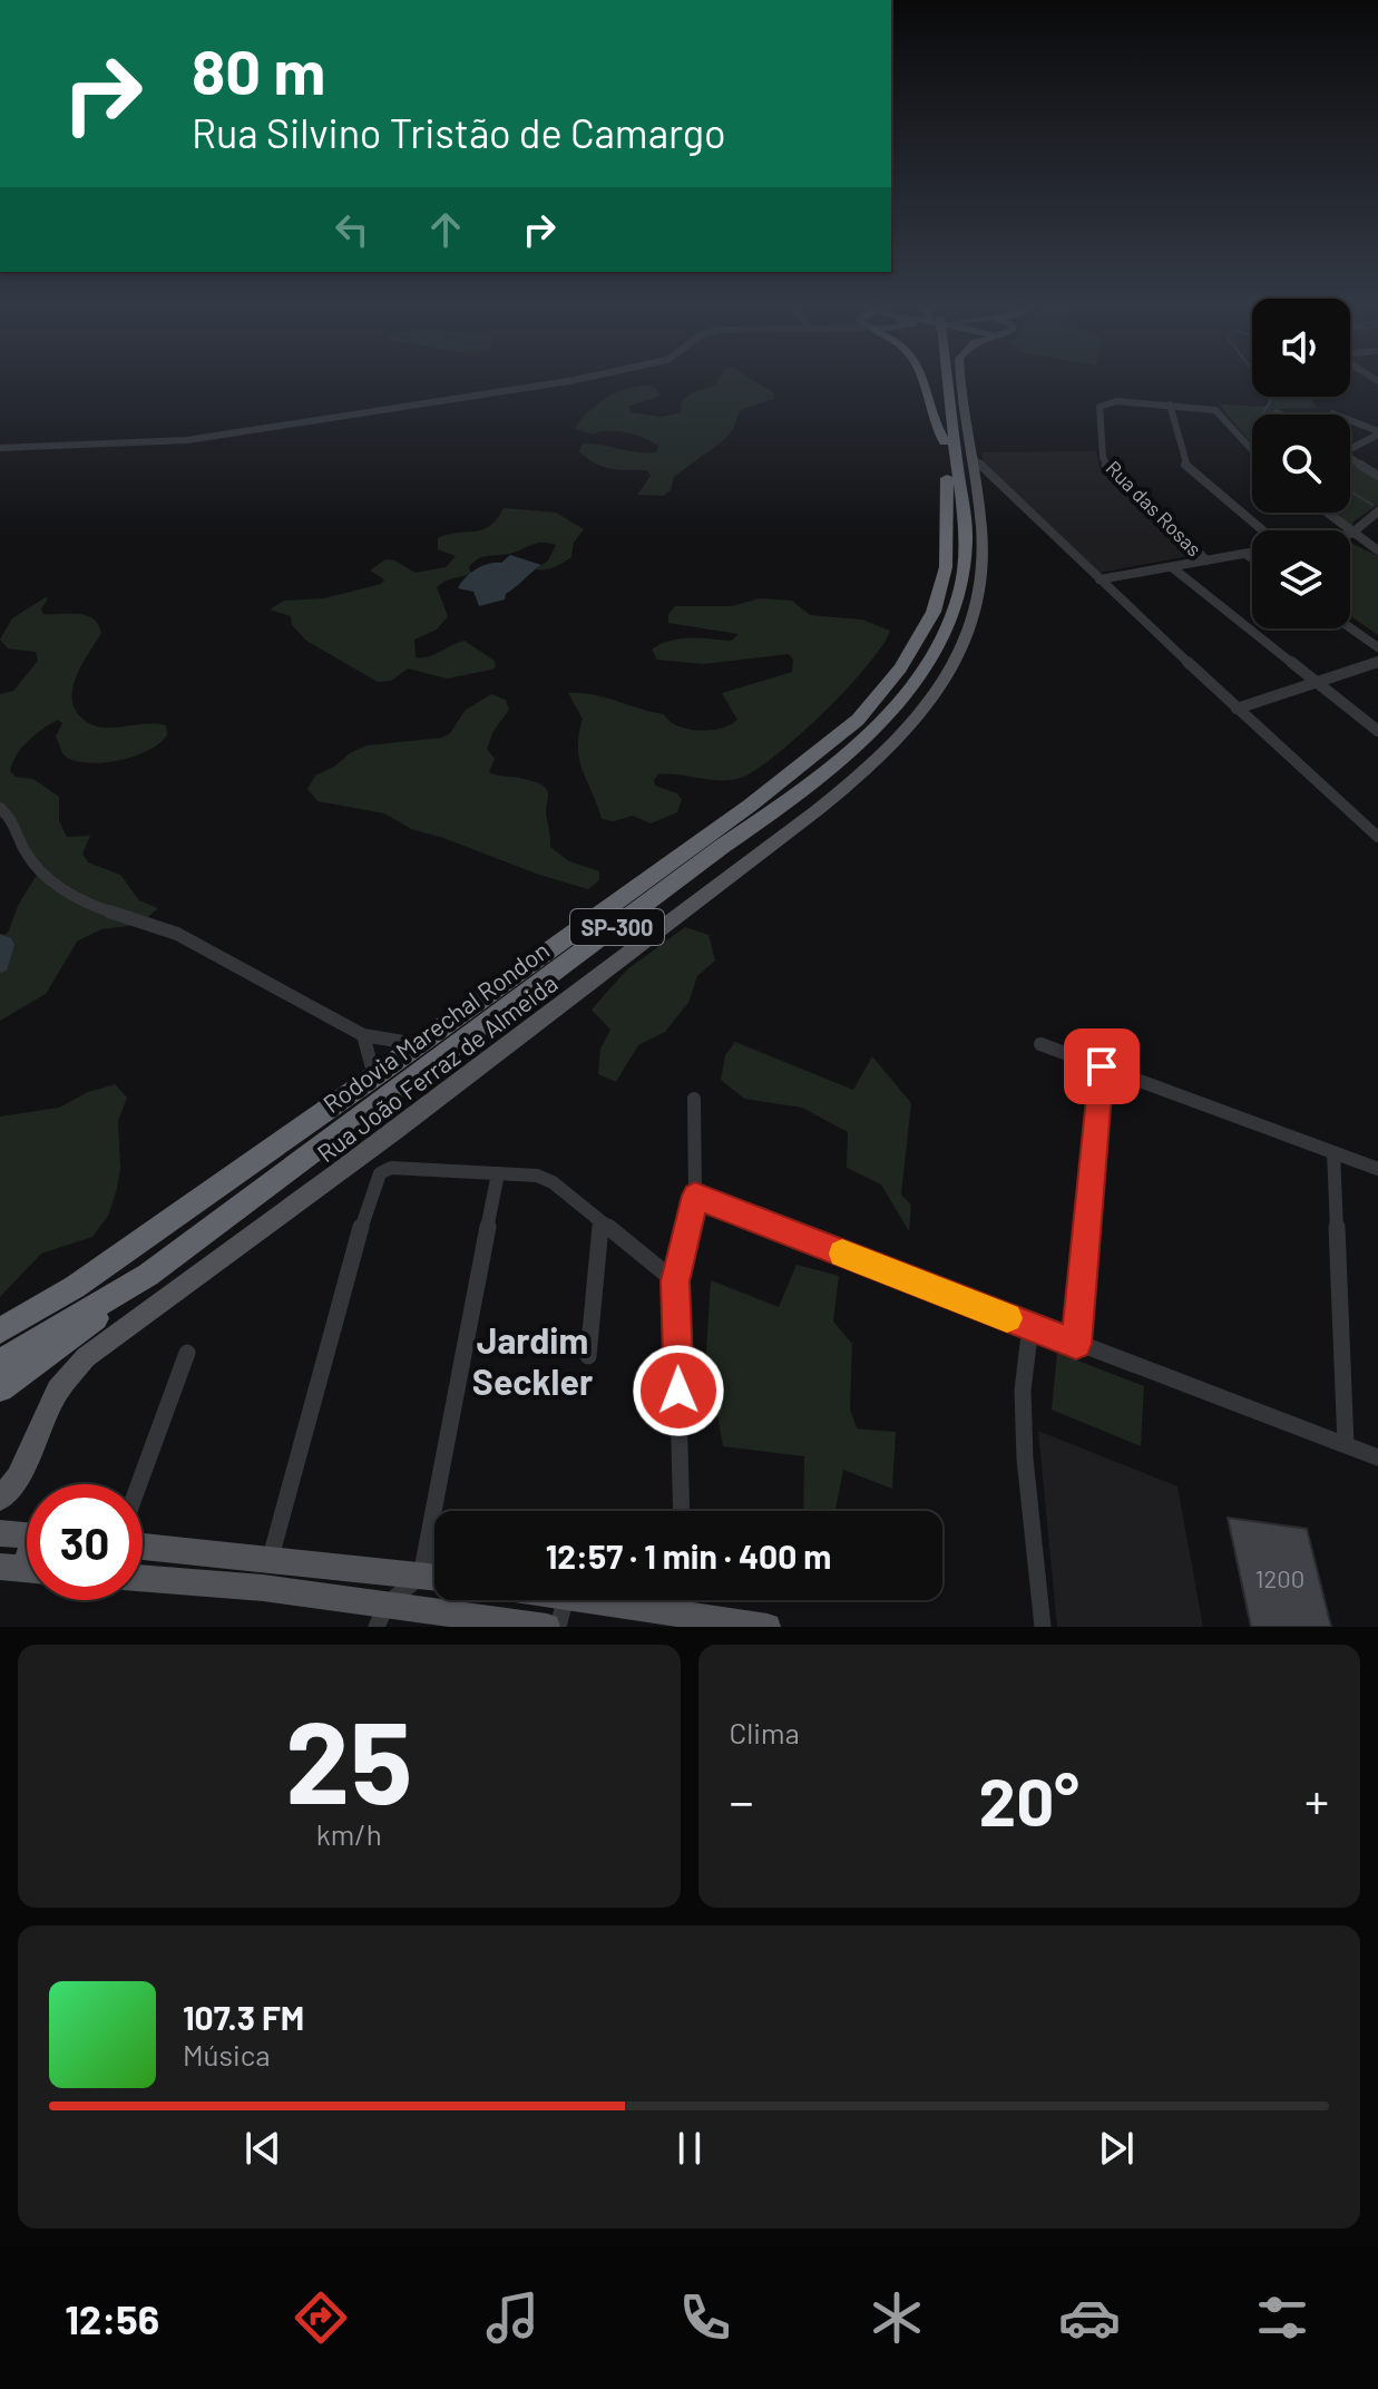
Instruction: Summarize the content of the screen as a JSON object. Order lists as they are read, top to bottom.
{
  "streets": {
    "highway": ["SP-300", "Rodovia Marechal Rondon"],
    "main road": ["Rua João Ferraz de Almeida"],
    "street": ["Rua das Rosas"]
  },
  "districts": ["Jardim Seckler"],
  "house_numbers": ["1200"],
  "page": {
    "turn": ["80 m", "Rua Silvino Tristão de Camargo"],
    "limit": "30",
    "trip": "12:57 · 1 min · 400 m",
    "tile": [
      ["25", "km/h"],
      "Clima"
    ],
    "heat": ["−", "20°", "+"],
    "song": ["107.3 FM", "Música"],
    "tabs": "12:56"
  }
}
